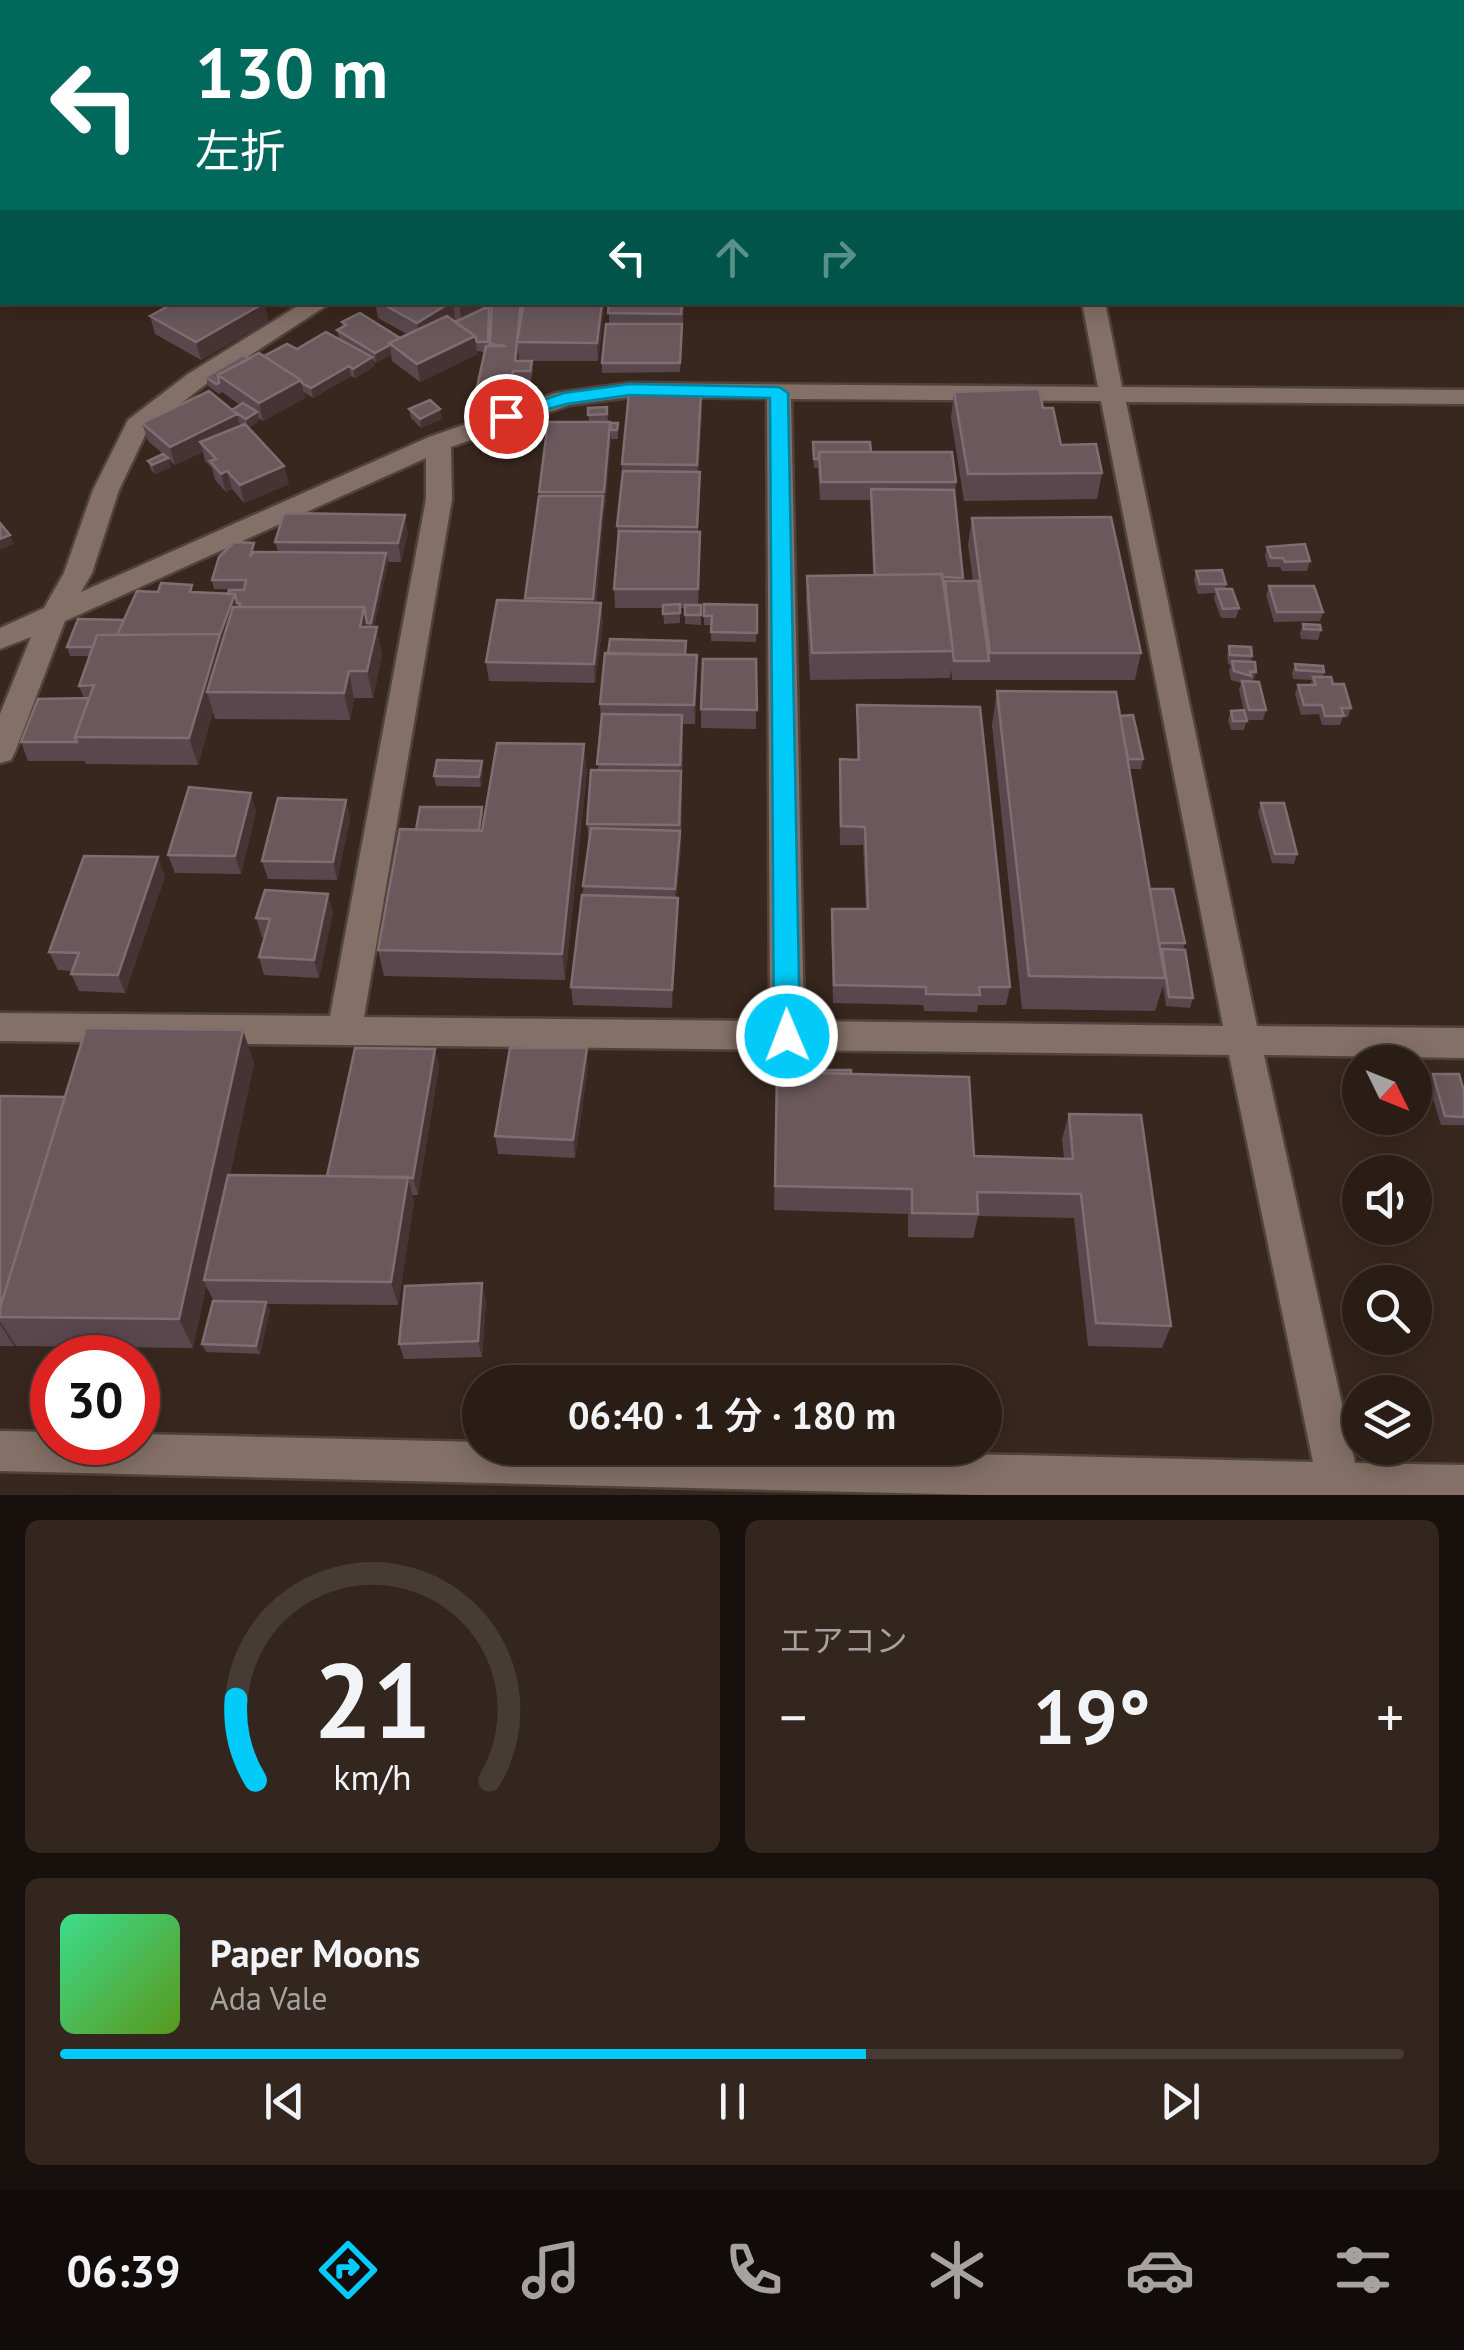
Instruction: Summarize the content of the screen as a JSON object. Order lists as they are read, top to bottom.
{
  "north": "bottom right",
  "page": {
    "turn": ["130 m", "左折"],
    "limit": "30",
    "trip": "06:40 · 1 分 · 180 m",
    "tile": "エアコン",
    "heat": ["−", "19°", "+"],
    "song": ["Paper Moons", "Ada Vale"],
    "tabs": "06:39",
    "gauge": ["21", "km/h"]
  }
}
